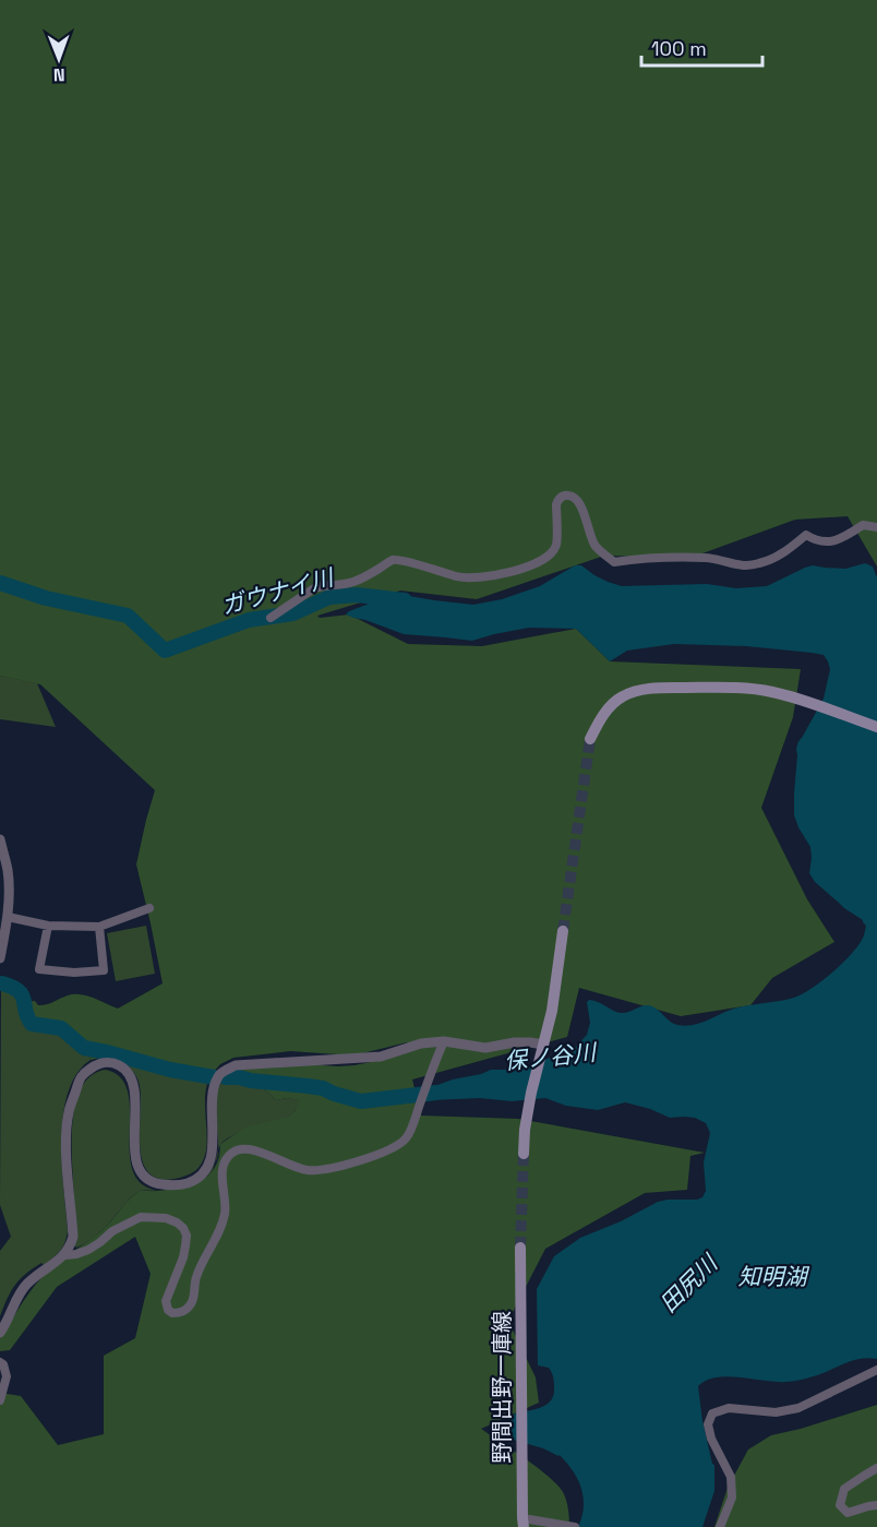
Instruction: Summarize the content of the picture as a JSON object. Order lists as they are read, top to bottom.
{
  "streets": {
    "main road": ["野間出野一庫線"]
  },
  "water": [
    "ガウナイ川",
    "保ノ谷川",
    "知明湖",
    "田尻川"
  ],
  "scale_bar": "100 m",
  "north": "bottom"
}
